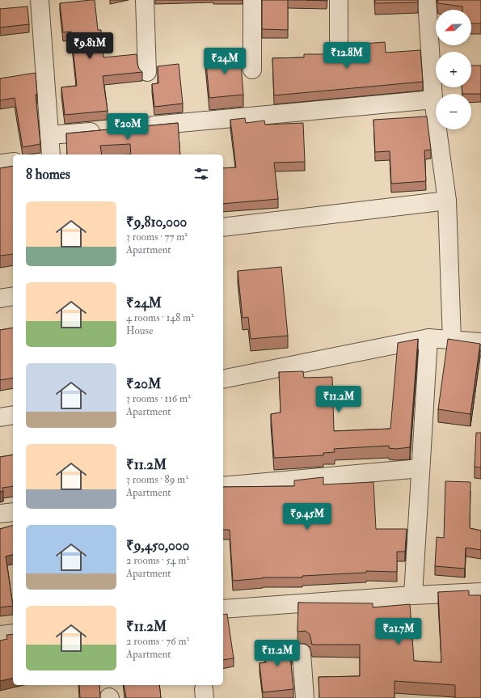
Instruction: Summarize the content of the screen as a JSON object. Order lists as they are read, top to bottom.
{
  "north": "left",
  "page": {
    "map_buttons": ["+", "−"],
    "price": [
      "₹9.81M",
      "₹12.8M",
      "₹24M",
      "₹20M",
      "₹11.2M",
      "₹9.45M",
      "₹21.7M",
      "₹11.2M"
    ],
    "heading": "8 homes",
    "list": [
      {
        "name": "₹9,810,000",
        "note": "3 rooms · 77 m² · Apartment"
      },
      {
        "name": "₹24M",
        "note": "4 rooms · 148 m² · House"
      },
      {
        "name": "₹20M",
        "note": "3 rooms · 116 m² · Apartment"
      },
      {
        "name": "₹11.2M",
        "note": "3 rooms · 89 m² · Apartment"
      },
      {
        "name": "₹9,450,000",
        "note": "2 rooms · 54 m² · Apartment"
      },
      {
        "name": "₹11.2M",
        "note": "2 rooms · 76 m² · Apartment"
      }
    ]
  }
}
